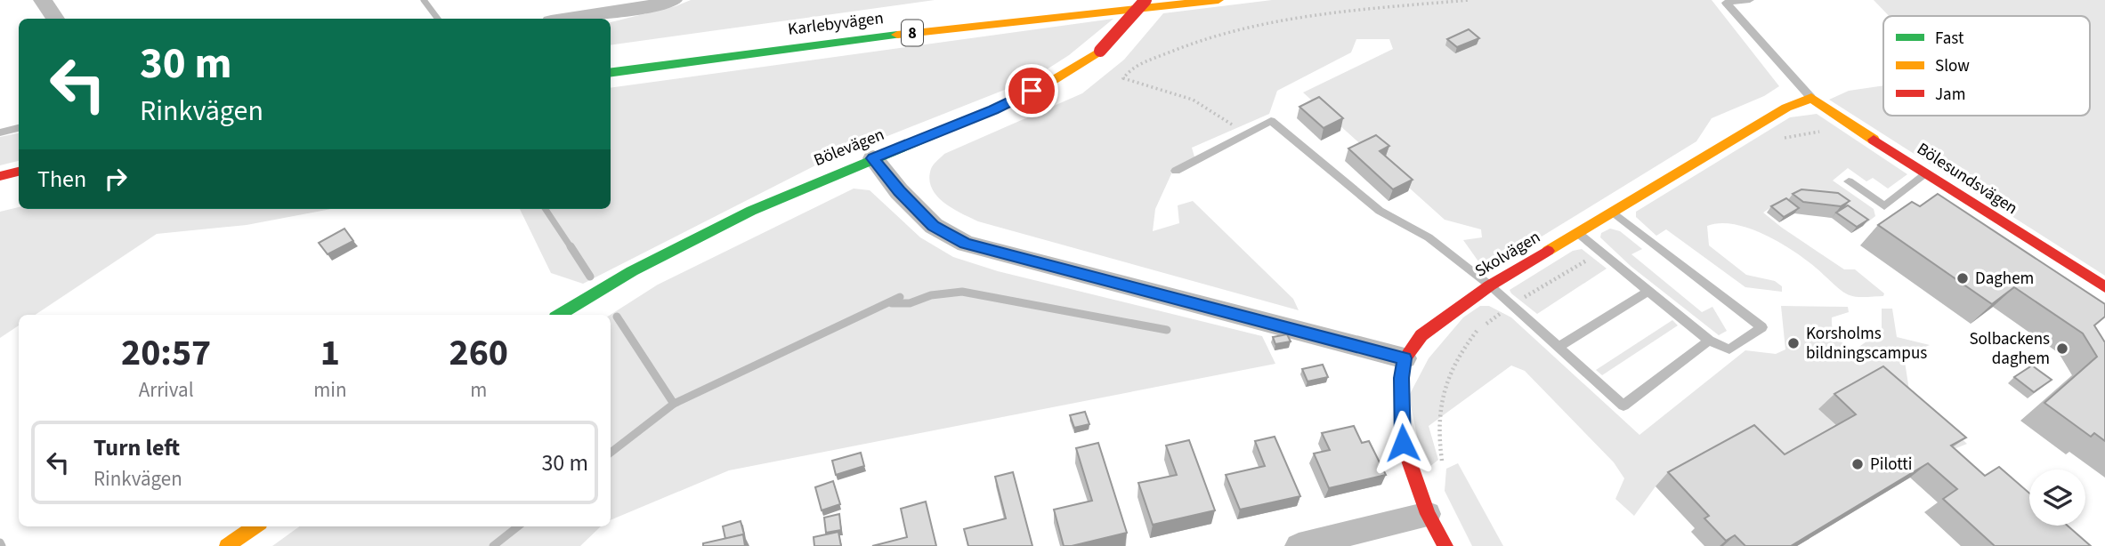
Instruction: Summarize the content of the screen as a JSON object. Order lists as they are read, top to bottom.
{
  "streets": {
    "main road": [
      "Karlebyvägen",
      "8",
      "Bölevägen",
      "Bölesundsvägen",
      "Skolvägen"
    ]
  },
  "crossings": [
    ["Bölesundsvägen", "Skolvägen"]
  ],
  "places": [
    "Daghem",
    "Korsholms bildningscampus",
    "Solbackens daghem",
    "Pilotti"
  ],
  "legend": ["Fast", "Slow", "Jam"],
  "page": {
    "turn": ["30 m", "Rinkvägen"],
    "then": "Then",
    "eta": [
      "20:57",
      "Arrival",
      "1",
      "min",
      "260",
      "m"
    ],
    "list": [
      {
        "name": "Turn left",
        "note": "Rinkvägen",
        "value": "30 m"
      }
    ]
  }
}
